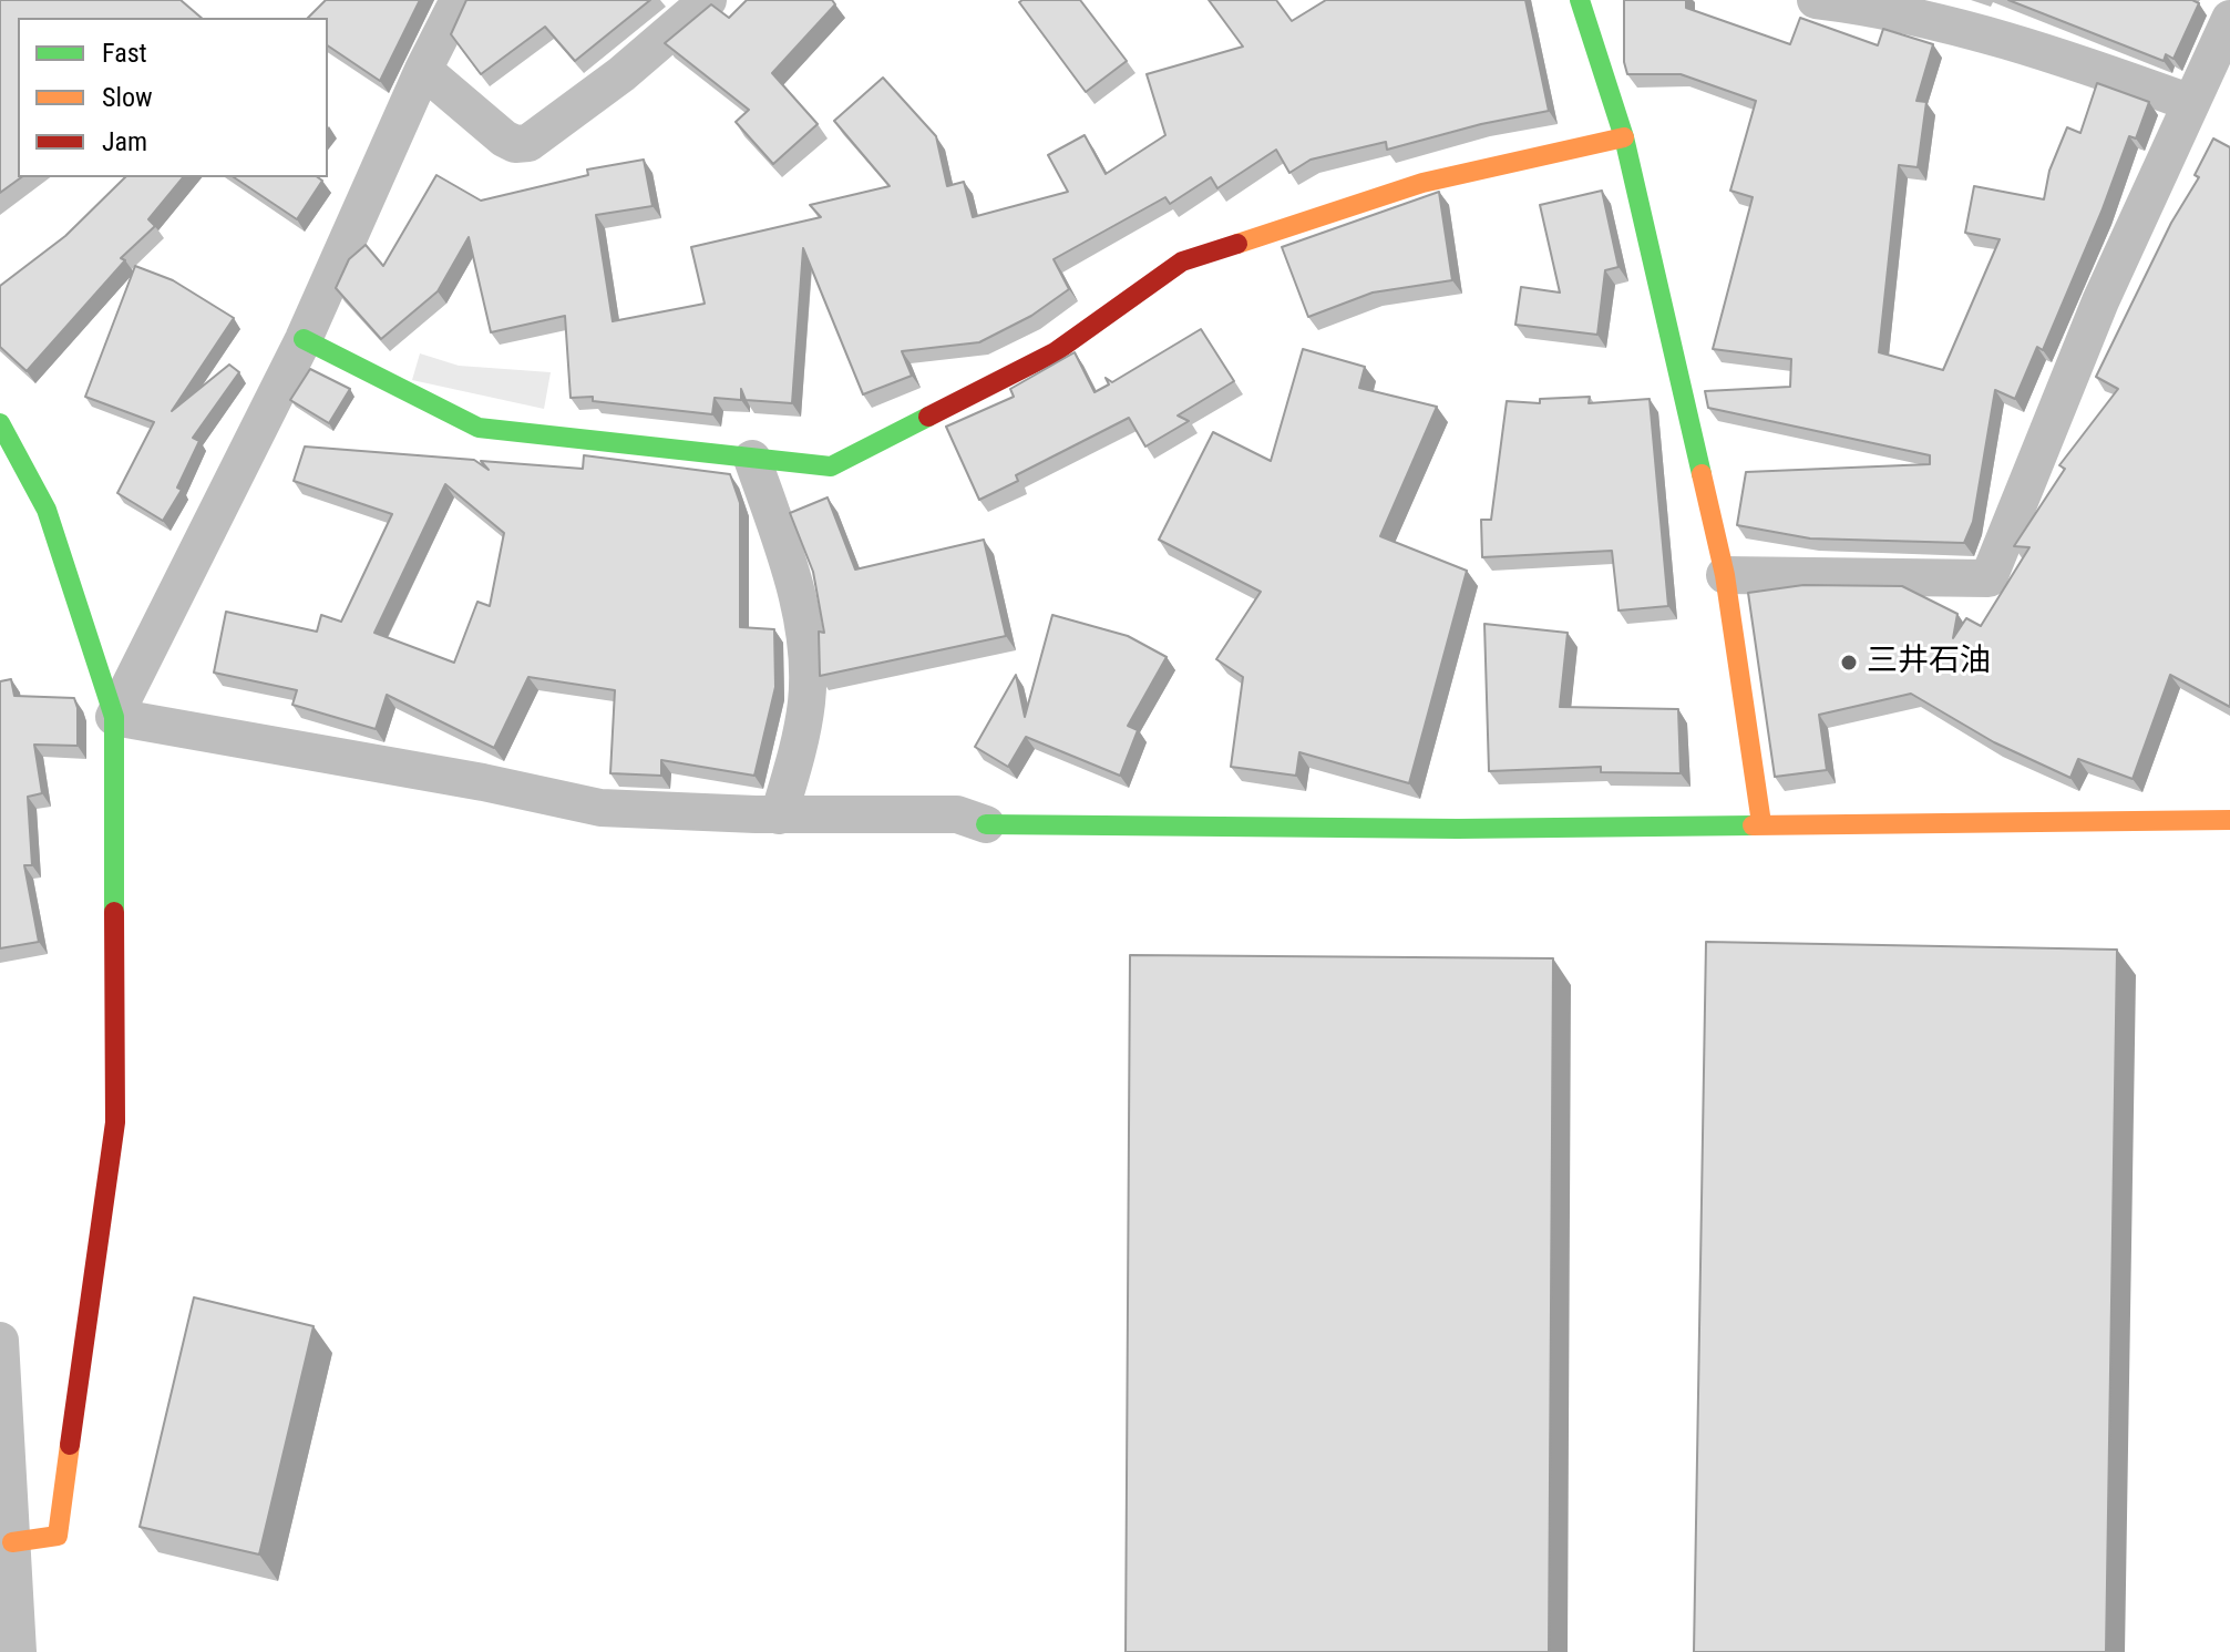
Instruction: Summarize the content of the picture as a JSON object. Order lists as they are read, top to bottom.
{
  "places": ["三井石油"],
  "legend": ["Fast", "Slow", "Jam"]
}
